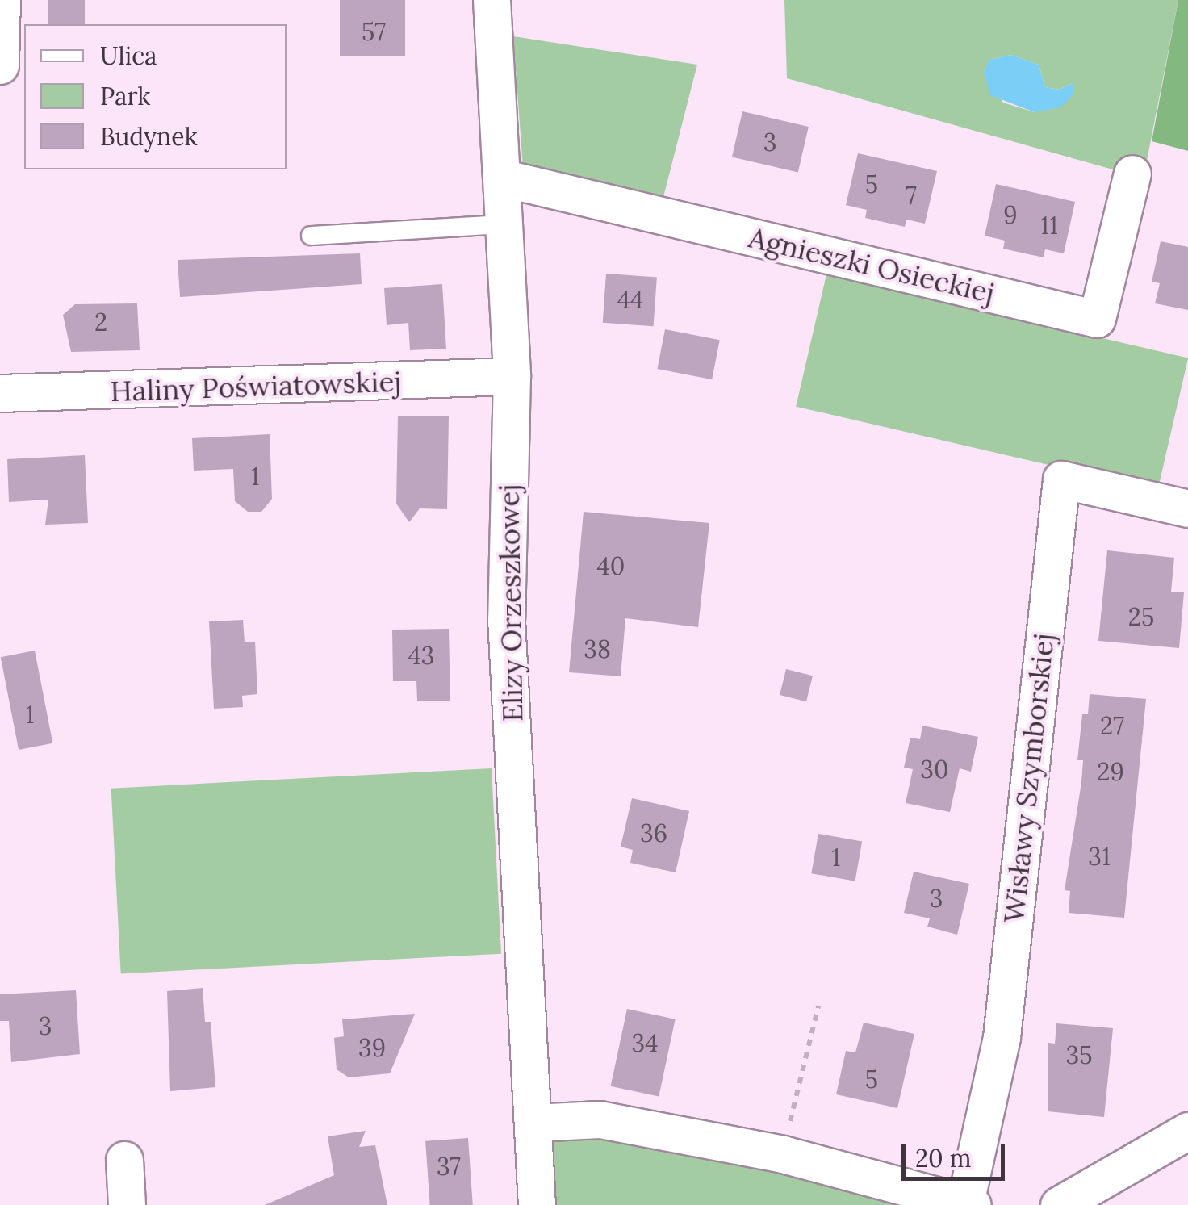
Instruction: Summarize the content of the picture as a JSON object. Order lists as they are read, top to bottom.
{
  "streets": {
    "street": [
      "Agnieszki Osieckiej",
      "Haliny Poświatowskiej",
      "Elizy Orzeszkowej",
      "Wisławy Szymborskiej"
    ]
  },
  "crossings": [
    ["Agnieszki Osieckiej", "Elizy Orzeszkowej"],
    ["Haliny Poświatowskiej", "Elizy Orzeszkowej"],
    ["Elizy Orzeszkowej", "Wisławy Szymborskiej"]
  ],
  "house_numbers": [
    "57",
    "3",
    "5",
    "7",
    "9",
    "11",
    "44",
    "2",
    "1",
    "40",
    "25",
    "38",
    "43",
    "1",
    "27",
    "30",
    "29",
    "36",
    "31",
    "1",
    "3",
    "3",
    "34",
    "39",
    "35",
    "5",
    "37"
  ],
  "legend": ["Ulica", "Park", "Budynek"],
  "scale_bar": "20 m"
}
